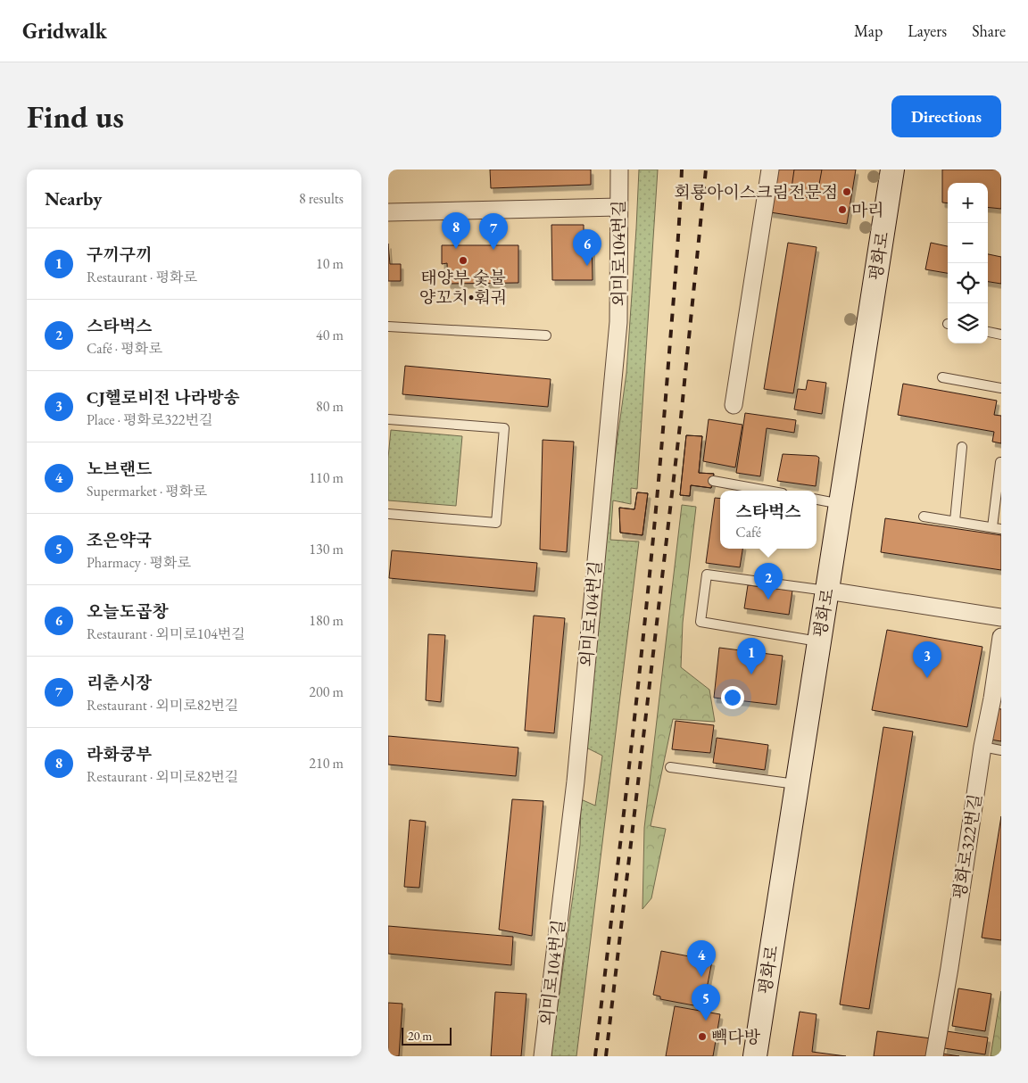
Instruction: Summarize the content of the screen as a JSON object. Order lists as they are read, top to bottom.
{
  "streets": {
    "main road": ["평화로"],
    "street": ["외미로104번길", "평화로322번길"]
  },
  "places": [
    "회룡아이스크림전문점",
    "마리",
    "태양부 숯불 양꼬치•훠궈",
    "빽다방"
  ],
  "scale_bar": "20 m",
  "page": {
    "header": "Gridwalk",
    "nav": ["Map", "Layers", "Share"],
    "buttons": "Directions",
    "title": "Find us",
    "heading": ["Nearby", "8 results"],
    "map_buttons": ["+", "−"],
    "pins": [
      "8",
      "7",
      "6",
      "2",
      "1",
      "3",
      "4",
      "5"
    ],
    "list": [
      {
        "mark": "1",
        "name": "구끼구끼",
        "note": "Restaurant · 평화로",
        "value": "10 m"
      },
      {
        "mark": "2",
        "name": "스타벅스",
        "note": "Café · 평화로",
        "value": "40 m"
      },
      {
        "mark": "3",
        "name": "CJ헬로비전 나라방송",
        "note": "Place · 평화로322번길",
        "value": "80 m"
      },
      {
        "mark": "4",
        "name": "노브랜드",
        "note": "Supermarket · 평화로",
        "value": "110 m"
      },
      {
        "mark": "5",
        "name": "조은약국",
        "note": "Pharmacy · 평화로",
        "value": "130 m"
      },
      {
        "mark": "6",
        "name": "오늘도곱창",
        "note": "Restaurant · 외미로104번길",
        "value": "180 m"
      },
      {
        "mark": "7",
        "name": "리춘시장",
        "note": "Restaurant · 외미로82번길",
        "value": "200 m"
      },
      {
        "mark": "8",
        "name": "라화쿵부",
        "note": "Restaurant · 외미로82번길",
        "value": "210 m"
      }
    ],
    "popup": ["스타벅스", "Café"],
    "scale": "20 m"
  }
}
